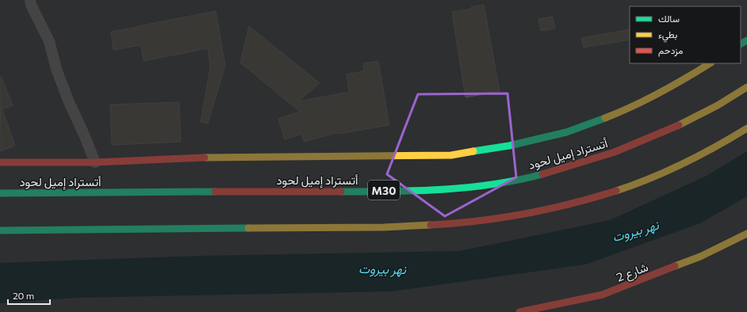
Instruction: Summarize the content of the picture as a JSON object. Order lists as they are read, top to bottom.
{
  "streets": {
    "main road": ["أتستراد إميل لحود", "M30", "شارع 2"]
  },
  "water": ["نهر بيروت"],
  "legend": ["سالك", "بطيء", "مزدحم"],
  "scale_bar": "20 m"
}
